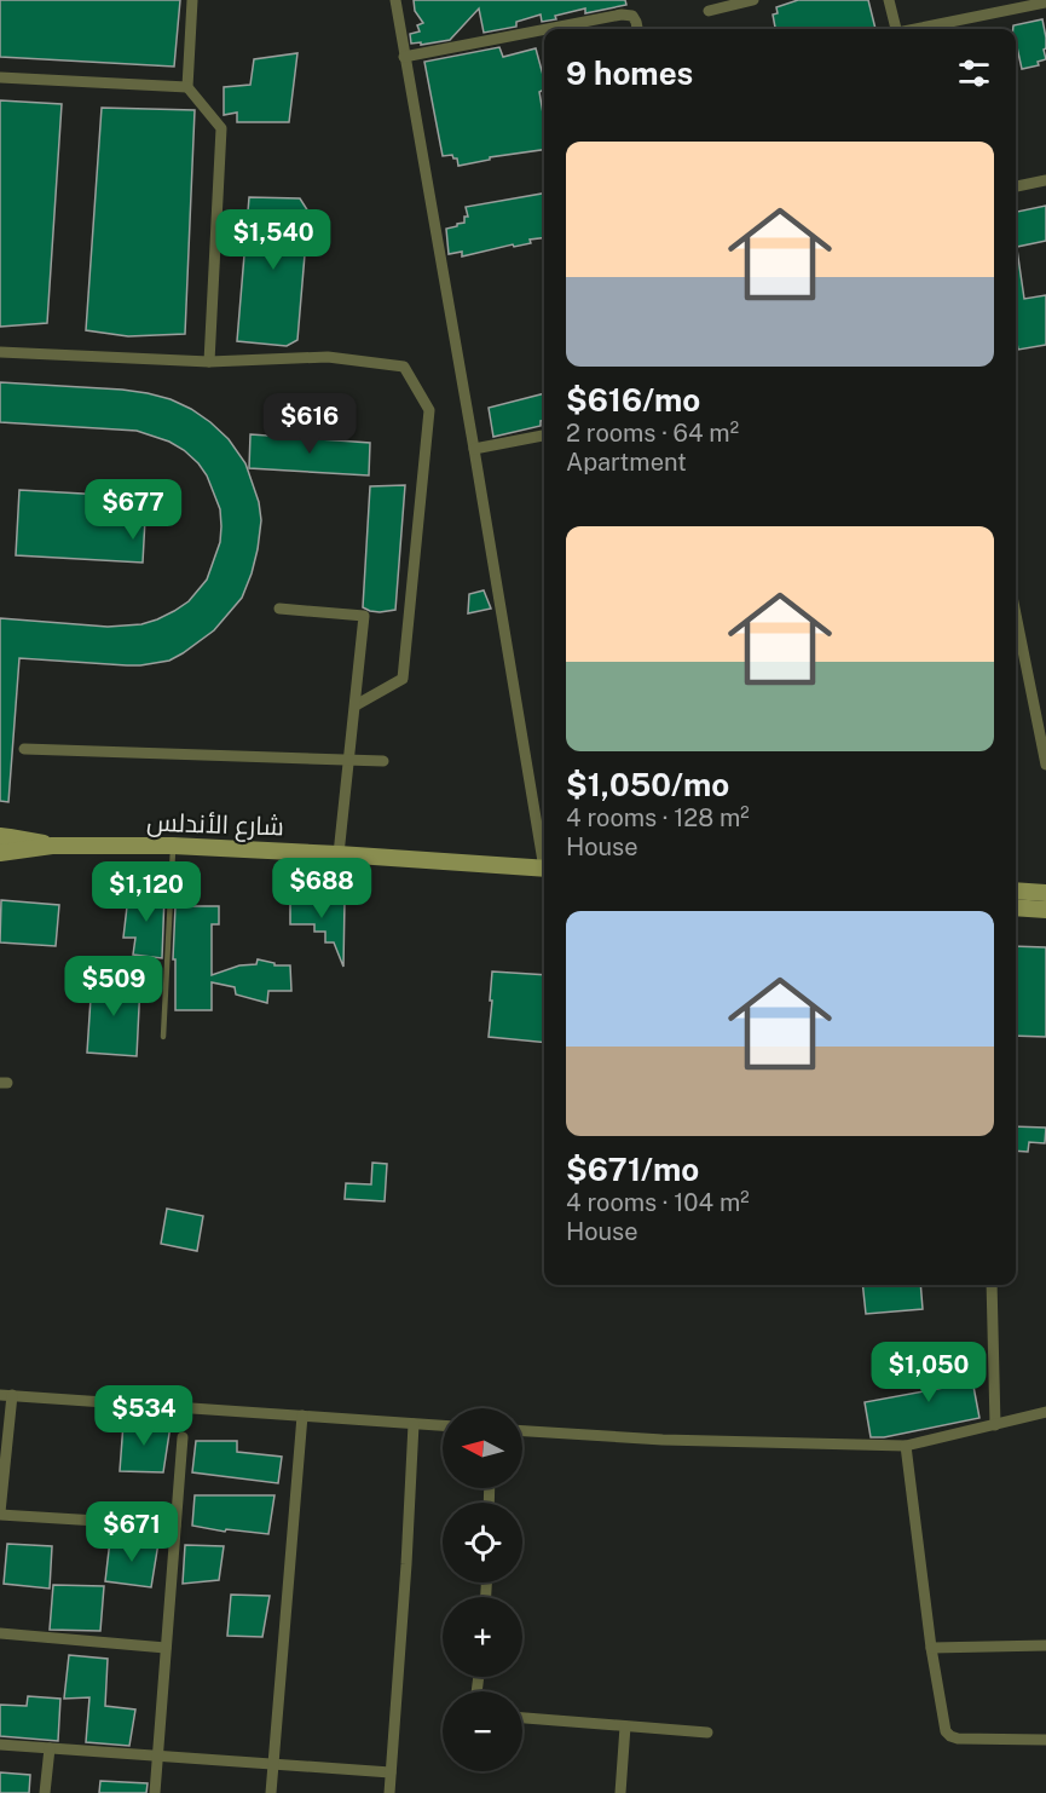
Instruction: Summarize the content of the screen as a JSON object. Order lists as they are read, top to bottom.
{
  "streets": {
    "main road": ["شارع الأندلس"]
  },
  "north": "left",
  "page": {
    "heading": "9 homes",
    "list": [
      {
        "name": "$616/mo",
        "note": "2 rooms · 64 m² · Apartment"
      },
      {
        "name": "$1,050/mo",
        "note": "4 rooms · 128 m² · House"
      },
      {
        "name": "$671/mo",
        "note": "4 rooms · 104 m² · House"
      }
    ],
    "price": [
      "$1,540",
      "$616",
      "$677",
      "$688",
      "$1,120",
      "$509",
      "$1,050",
      "$534",
      "$671"
    ],
    "map_buttons": ["+", "−"]
  }
}
